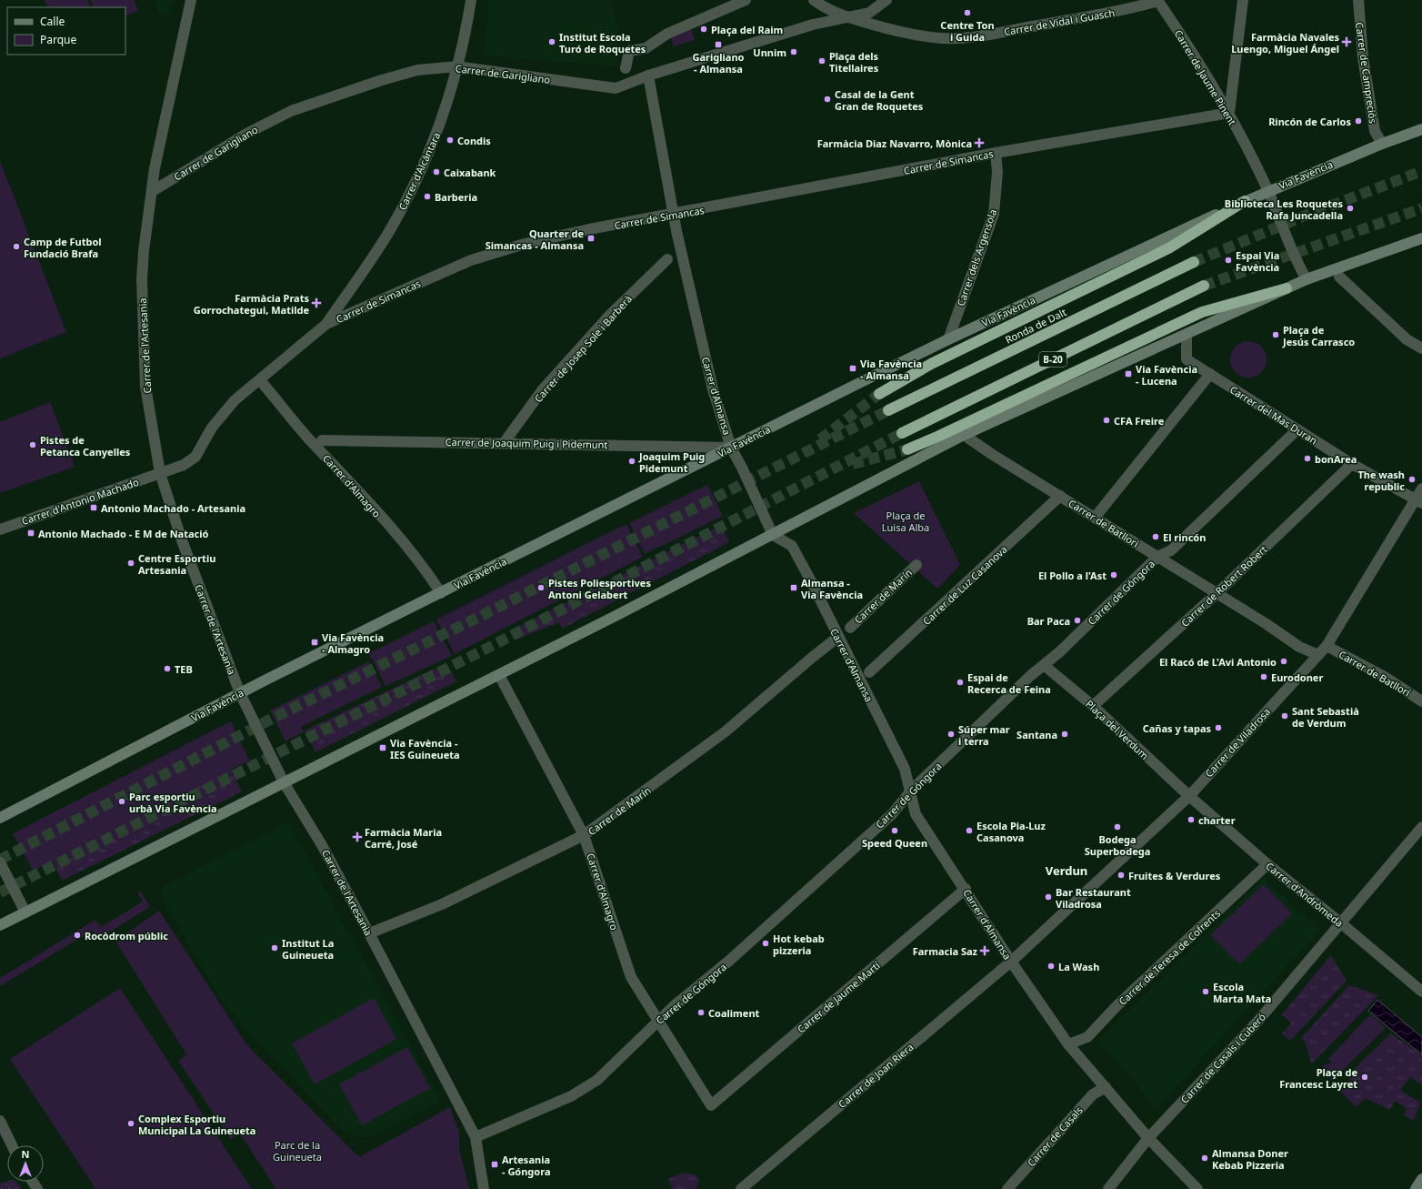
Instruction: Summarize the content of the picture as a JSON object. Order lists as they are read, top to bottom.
{
  "streets": {
    "highway": ["Ronda de Dalt", "B-20"],
    "street": [
      "Carrer de Vidal i Guasch",
      "Carrer de Campreciós",
      "Carrer de Garigliano",
      "Carrer de Jaume Pinent",
      "Carrer de Simancas",
      "Carrer d'Alcántara",
      "Via Favència",
      "Carrer dels Argensola",
      "Carrer de l'Artesania",
      "Carrer de Josep Sole i Barberà",
      "Carrer d'Almansa",
      "Carrer del Mas Duran",
      "Carrer de Joaquim Puig i Pidemunt",
      "Carrer d'Almagro",
      "Carrer d'Antonio Machado",
      "Carrer de Batllori",
      "Carrer de Luz Casanova",
      "Carrer de Robert Robert",
      "Carrer de Góngora",
      "Carrer de Marín",
      "Carrer de Batllorí",
      "Plaça del Verdum",
      "Carrer de Viladrosa",
      "Carrer d'Andròmeda",
      "Carrer de Teresa de Cofrents",
      "Carrer de Jaume Martí",
      "Carrer de Casals i Cuberó",
      "Carrer de Joan Riera",
      "Carrer de Casals"
    ]
  },
  "crossings": [
    ["Carrer de Vidal i Guasch", "Carrer de Garigliano"],
    ["Carrer de Vidal i Guasch", "Carrer de Jaume Pinent"],
    ["Carrer de Campreciós", "Via Favència"],
    ["Carrer de Garigliano", "Carrer d'Alcántara"],
    ["Carrer de Garigliano", "Carrer de l'Artesania"],
    ["Carrer de Garigliano", "Carrer d'Almansa"],
    ["Carrer de Jaume Pinent", "Carrer de Simancas"],
    ["Carrer de Jaume Pinent", "Via Favència"],
    ["Carrer de Simancas", "Carrer d'Alcántara"],
    ["Carrer de Simancas", "Carrer dels Argensola"],
    ["Carrer de Simancas", "Carrer de l'Artesania"],
    ["Carrer de Simancas", "Carrer d'Almansa"],
    ["Carrer de Simancas", "Carrer d'Almagro"],
    ["Carrer de Simancas", "Carrer d'Antonio Machado"],
    ["Via Favència", "Carrer dels Argensola"],
    ["Via Favència", "Carrer de l'Artesania"],
    ["Via Favència", "Carrer d'Almansa"],
    ["Via Favència", "Carrer de Joaquim Puig i Pidemunt"],
    ["Via Favència", "Carrer d'Almagro"],
    ["Carrer de l'Artesania", "Carrer d'Antonio Machado"],
    ["Carrer de l'Artesania", "Carrer de Góngora"],
    ["Carrer de l'Artesania", "Carrer de Marín"],
    ["Carrer de Josep Sole i Barberà", "Carrer de Joaquim Puig i Pidemunt"],
    ["Carrer d'Almansa", "Carrer de Joaquim Puig i Pidemunt"],
    ["Carrer d'Almansa", "Carrer de Góngora"],
    ["Carrer d'Almansa", "Carrer de Marín"],
    ["Carrer d'Almansa", "Carrer de Viladrosa"],
    ["Carrer d'Almansa", "Carrer de Teresa de Cofrents"],
    ["Carrer d'Almansa", "Carrer de Jaume Martí"],
    ["Carrer d'Almansa", "Carrer de Casals i Cuberó"],
    ["Carrer d'Almansa", "Carrer de Joan Riera"],
    ["Carrer d'Almansa", "Carrer de Casals"],
    ["Carrer del Mas Duran", "Carrer de Robert Robert"],
    ["Carrer del Mas Duran", "Carrer de Góngora"],
    ["Carrer del Mas Duran", "Carrer de Viladrosa"],
    ["Carrer d'Almagro", "Carrer de Góngora"],
    ["Carrer d'Almagro", "Carrer de Marín"],
    ["Carrer d'Almagro", "Carrer de Jaume Martí"],
    ["Carrer de Batllori", "Carrer de Luz Casanova"],
    ["Carrer de Batllori", "Carrer de Robert Robert"],
    ["Carrer de Batllori", "Carrer de Góngora"],
    ["Carrer de Batllori", "Carrer de Viladrosa"],
    ["Carrer de Robert Robert", "Plaça del Verdum"],
    ["Carrer de Góngora", "Plaça del Verdum"],
    ["Carrer de Batllorí", "Carrer de Viladrosa"],
    ["Plaça del Verdum", "Carrer de Viladrosa"],
    ["Plaça del Verdum", "Carrer d'Andròmeda"],
    ["Carrer de Viladrosa", "Carrer d'Andròmeda"],
    ["Carrer de Viladrosa", "Carrer de Joan Riera"],
    ["Carrer d'Andròmeda", "Carrer de Teresa de Cofrents"],
    ["Carrer d'Andròmeda", "Carrer de Casals i Cuberó"]
  ],
  "districts": ["Verdun"],
  "parks": ["Plaça de Luisa Alba", "Parc de la Guineueta"],
  "places": {
    "other": [
      "Centre Ton i Guida",
      "Plaça del Raim",
      "Institut Escola Turó de Roquetes",
      "Unnim",
      "Plaça dels Titellaires",
      "Casal de la Gent Gran de Roquetes",
      "Rincón de Carlos",
      "Condis",
      "Caixabank",
      "Barberia",
      "Biblioteca Les Roquetes Rafa Juncadella",
      "Camp de Futbol Fundació Brafa",
      "Espai Via Favència",
      "Plaça de Jesús Carrasco",
      "CFA Freire",
      "Pistes de Petanca Canyelles",
      "bonArea",
      "Joaquim Puig Pidemunt",
      "The wash republic",
      "El rincón",
      "Centre Esportiu Artesania",
      "El Pollo a l'Ast",
      "Pistes Poliesportives Antoni Gelabert",
      "Bar Paca",
      "El Racó de L'Avi Antonio",
      "TEB",
      "Eurodoner",
      "Espai de Recerca de Feina",
      "Sant Sebastià de Verdum",
      "Cañas y tapas",
      "Súper mar i terra",
      "Santana",
      "Parc esportiu urbà Via Favència",
      "charter",
      "Bodega Superbodega",
      "Speed Queen",
      "Escola Pia-Luz Casanova",
      "Fruites & Verdures",
      "Bar Restaurant Viladrosa",
      "Rocòdrom públic",
      "Hot kebab pizzeria",
      "Institut La Guineueta",
      "La Wash",
      "Escola Marta Mata",
      "Coaliment",
      "Plaça de Francesc Layret",
      "Complex Esportiu Municipal La Guineueta",
      "Almansa Doner Kebab Pizzeria"
    ],
    "health": [
      "Farmàcia Navales Luengo, Miguel Ángel",
      "Farmàcia Diaz Navarro, Mònica",
      "Farmàcia Prats Gorrochategui, Matilde",
      "Farmàcia Maria Carré, José",
      "Farmacia Saz"
    ],
    "transit": [
      "Garigliano - Almansa",
      "Quarter de Simancas - Almansa",
      "Via Favència - Almansa",
      "Via Favència - Lucena",
      "Antonio Machado - Artesania",
      "Antonio Machado - E M de Natació",
      "Almansa - Via Favència",
      "Via Favència - Almagro",
      "Via Favència - IES Guineueta",
      "Artesania - Góngora"
    ]
  },
  "legend": ["Calle", "Parque"],
  "north": "top"
}
